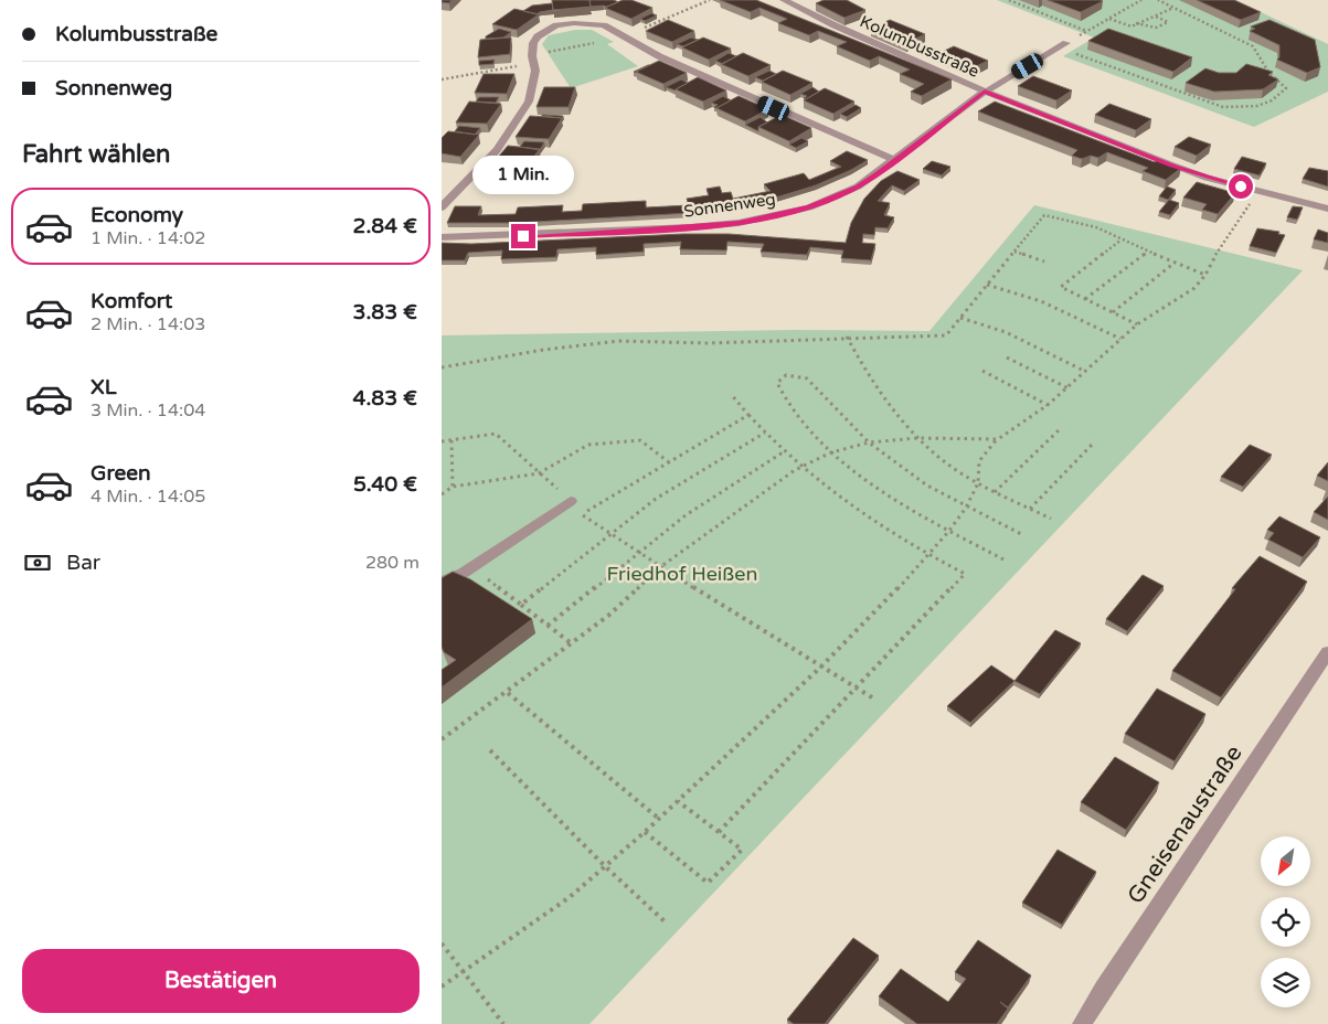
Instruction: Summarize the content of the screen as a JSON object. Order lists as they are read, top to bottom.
{
  "streets": {
    "street": ["Kolumbusstraße", "Sonnenweg", "Gneisenaustraße"]
  },
  "crossings": [
    ["Kolumbusstraße", "Sonnenweg"]
  ],
  "parks": ["Friedhof Heißen"],
  "north": "bottom left",
  "page": {
    "banner": ["Kolumbusstraße", "Sonnenweg"],
    "heading": "Fahrt wählen",
    "bubble": "1 Min.",
    "list": [
      {
        "name": "Economy",
        "note": "1 Min. · 14:02",
        "value": "2.84 €"
      },
      {
        "name": "Komfort",
        "note": "2 Min. · 14:03",
        "value": "3.83 €"
      },
      {
        "name": "XL",
        "note": "3 Min. · 14:04",
        "value": "4.83 €"
      },
      {
        "name": "Green",
        "note": "4 Min. · 14:05",
        "value": "5.40 €"
      }
    ],
    "pay": ["Bar", "280 m"],
    "buttons": "Bestätigen"
  }
}
